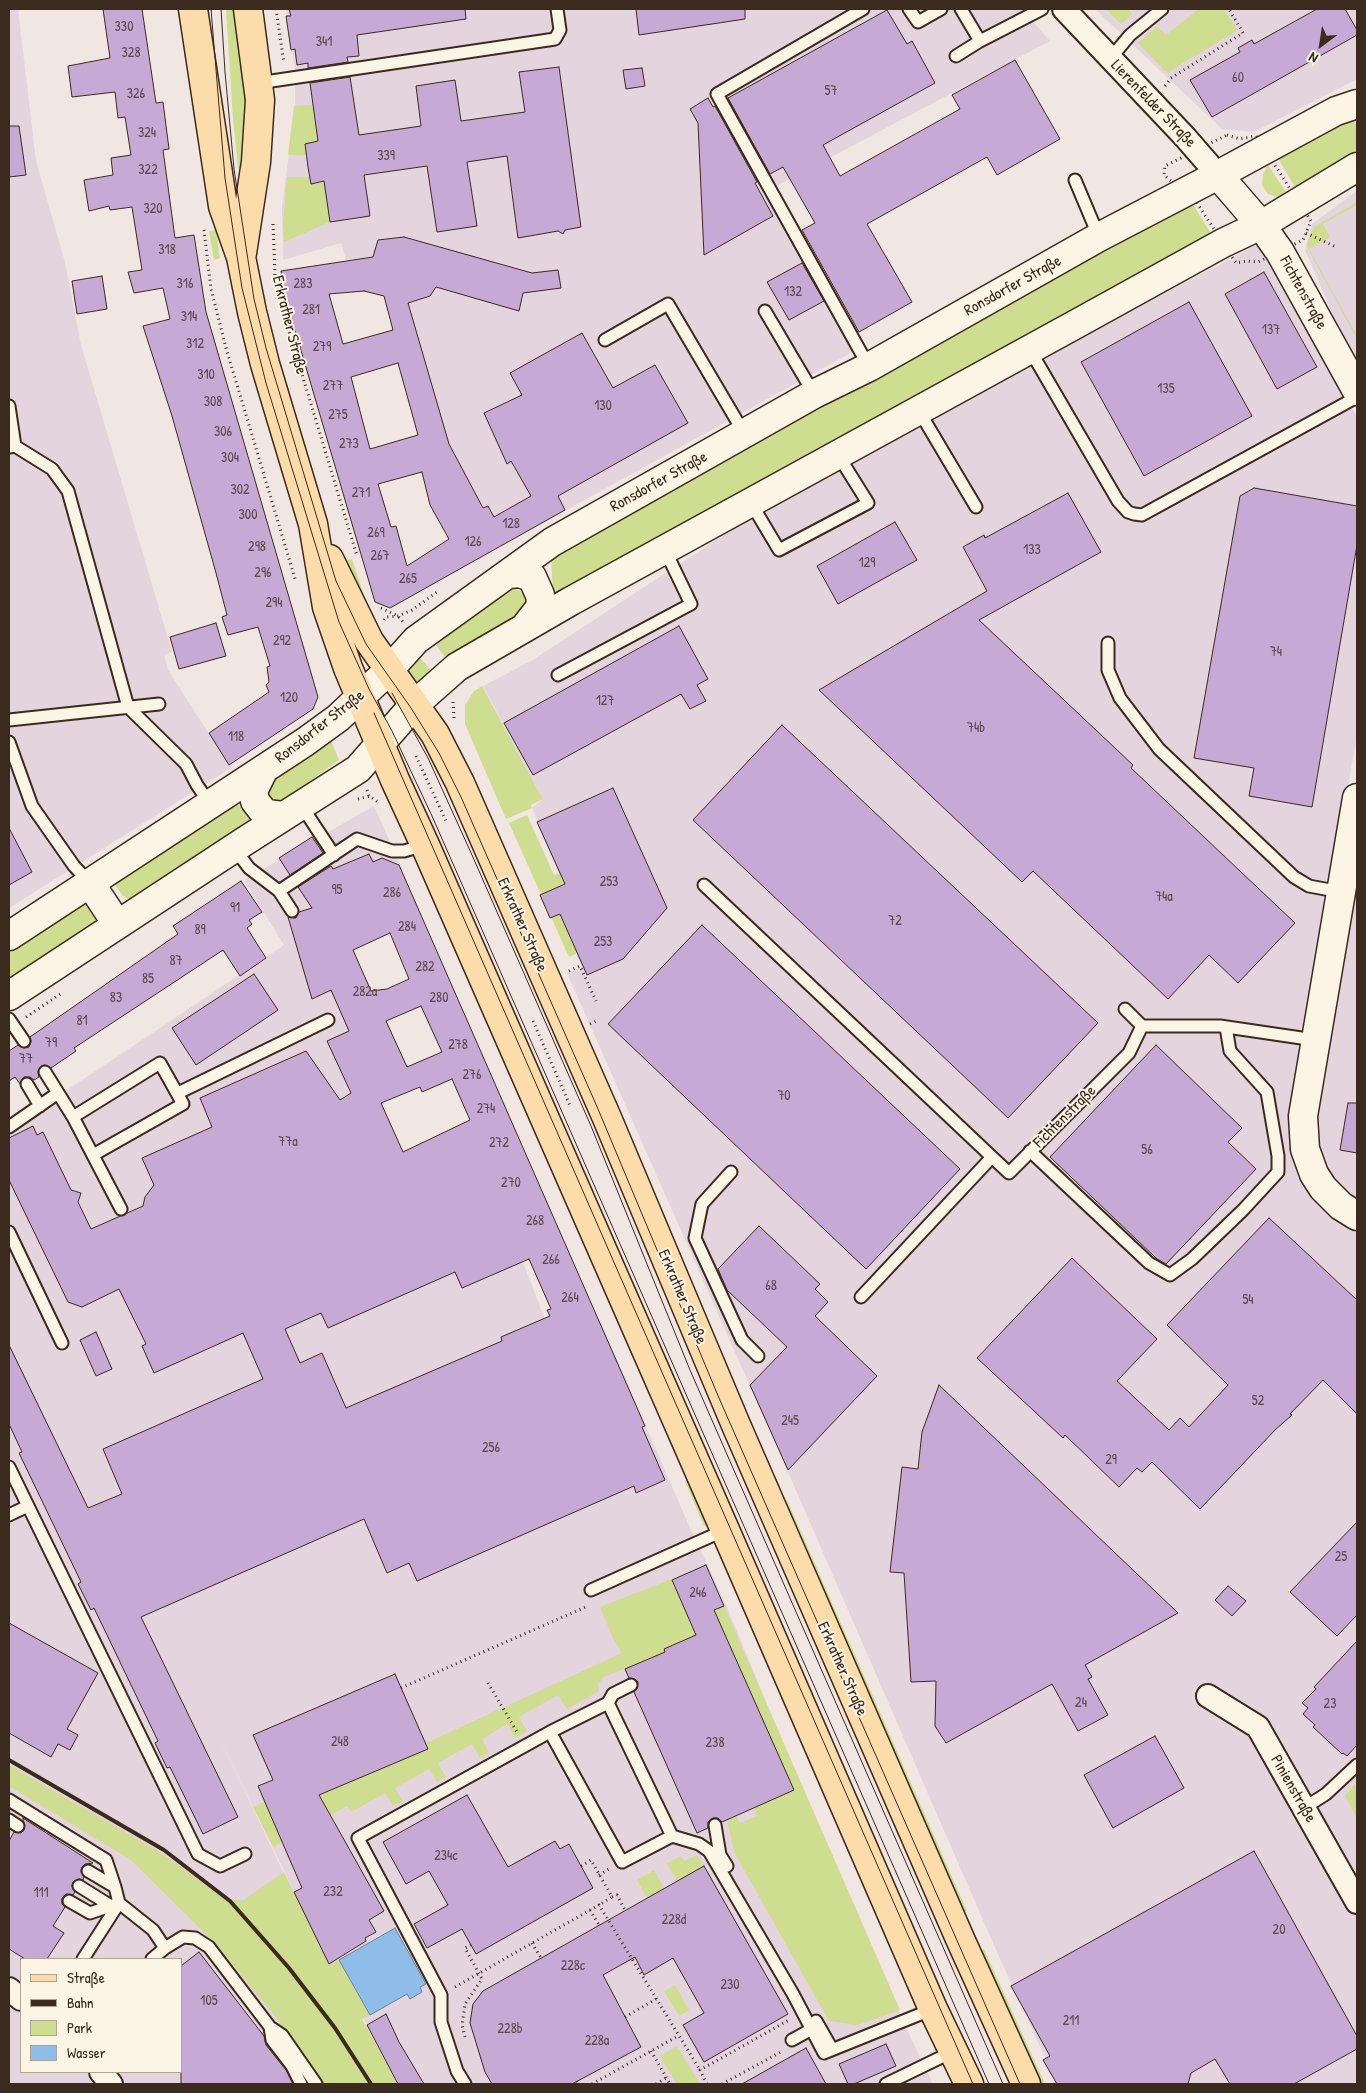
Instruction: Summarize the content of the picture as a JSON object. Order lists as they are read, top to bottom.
{
  "streets": {
    "main road": [
      "Lierenfelder Straße",
      "Ronsdorfer Straße",
      "Fichtenstraße",
      "Erkrather Straße"
    ],
    "street": ["Pinienstraße"]
  },
  "crossings": [
    ["Lierenfelder Straße", "Ronsdorfer Straße"],
    ["Lierenfelder Straße", "Fichtenstraße"],
    ["Ronsdorfer Straße", "Erkrather Straße"]
  ],
  "house_numbers": [
    "330",
    "341",
    "328",
    "60",
    "57",
    "326",
    "324",
    "339",
    "322",
    "320",
    "318",
    "316",
    "283",
    "132",
    "281",
    "314",
    "137",
    "312",
    "279",
    "310",
    "277",
    "135",
    "308",
    "130",
    "275",
    "306",
    "273",
    "304",
    "302",
    "271",
    "300",
    "128",
    "269",
    "126",
    "298",
    "133",
    "267",
    "129",
    "296",
    "265",
    "294",
    "292",
    "74",
    "120",
    "127",
    "74b",
    "118",
    "253",
    "95",
    "286",
    "74a",
    "91",
    "72",
    "284",
    "89",
    "253",
    "87",
    "282",
    "85",
    "282a",
    "83",
    "280",
    "81",
    "79",
    "278",
    "77",
    "276",
    "70",
    "274",
    "77a",
    "272",
    "56",
    "270",
    "268",
    "266",
    "68",
    "264",
    "54",
    "52",
    "245",
    "256",
    "29",
    "25",
    "246",
    "24",
    "23",
    "248",
    "238",
    "234c",
    "232",
    "111",
    "228d",
    "20",
    "228c",
    "230",
    "105",
    "211",
    "228b",
    "228a"
  ],
  "legend": [
    "Straße",
    "Bahn",
    "Park",
    "Wasser"
  ],
  "north": "bottom left"
}
